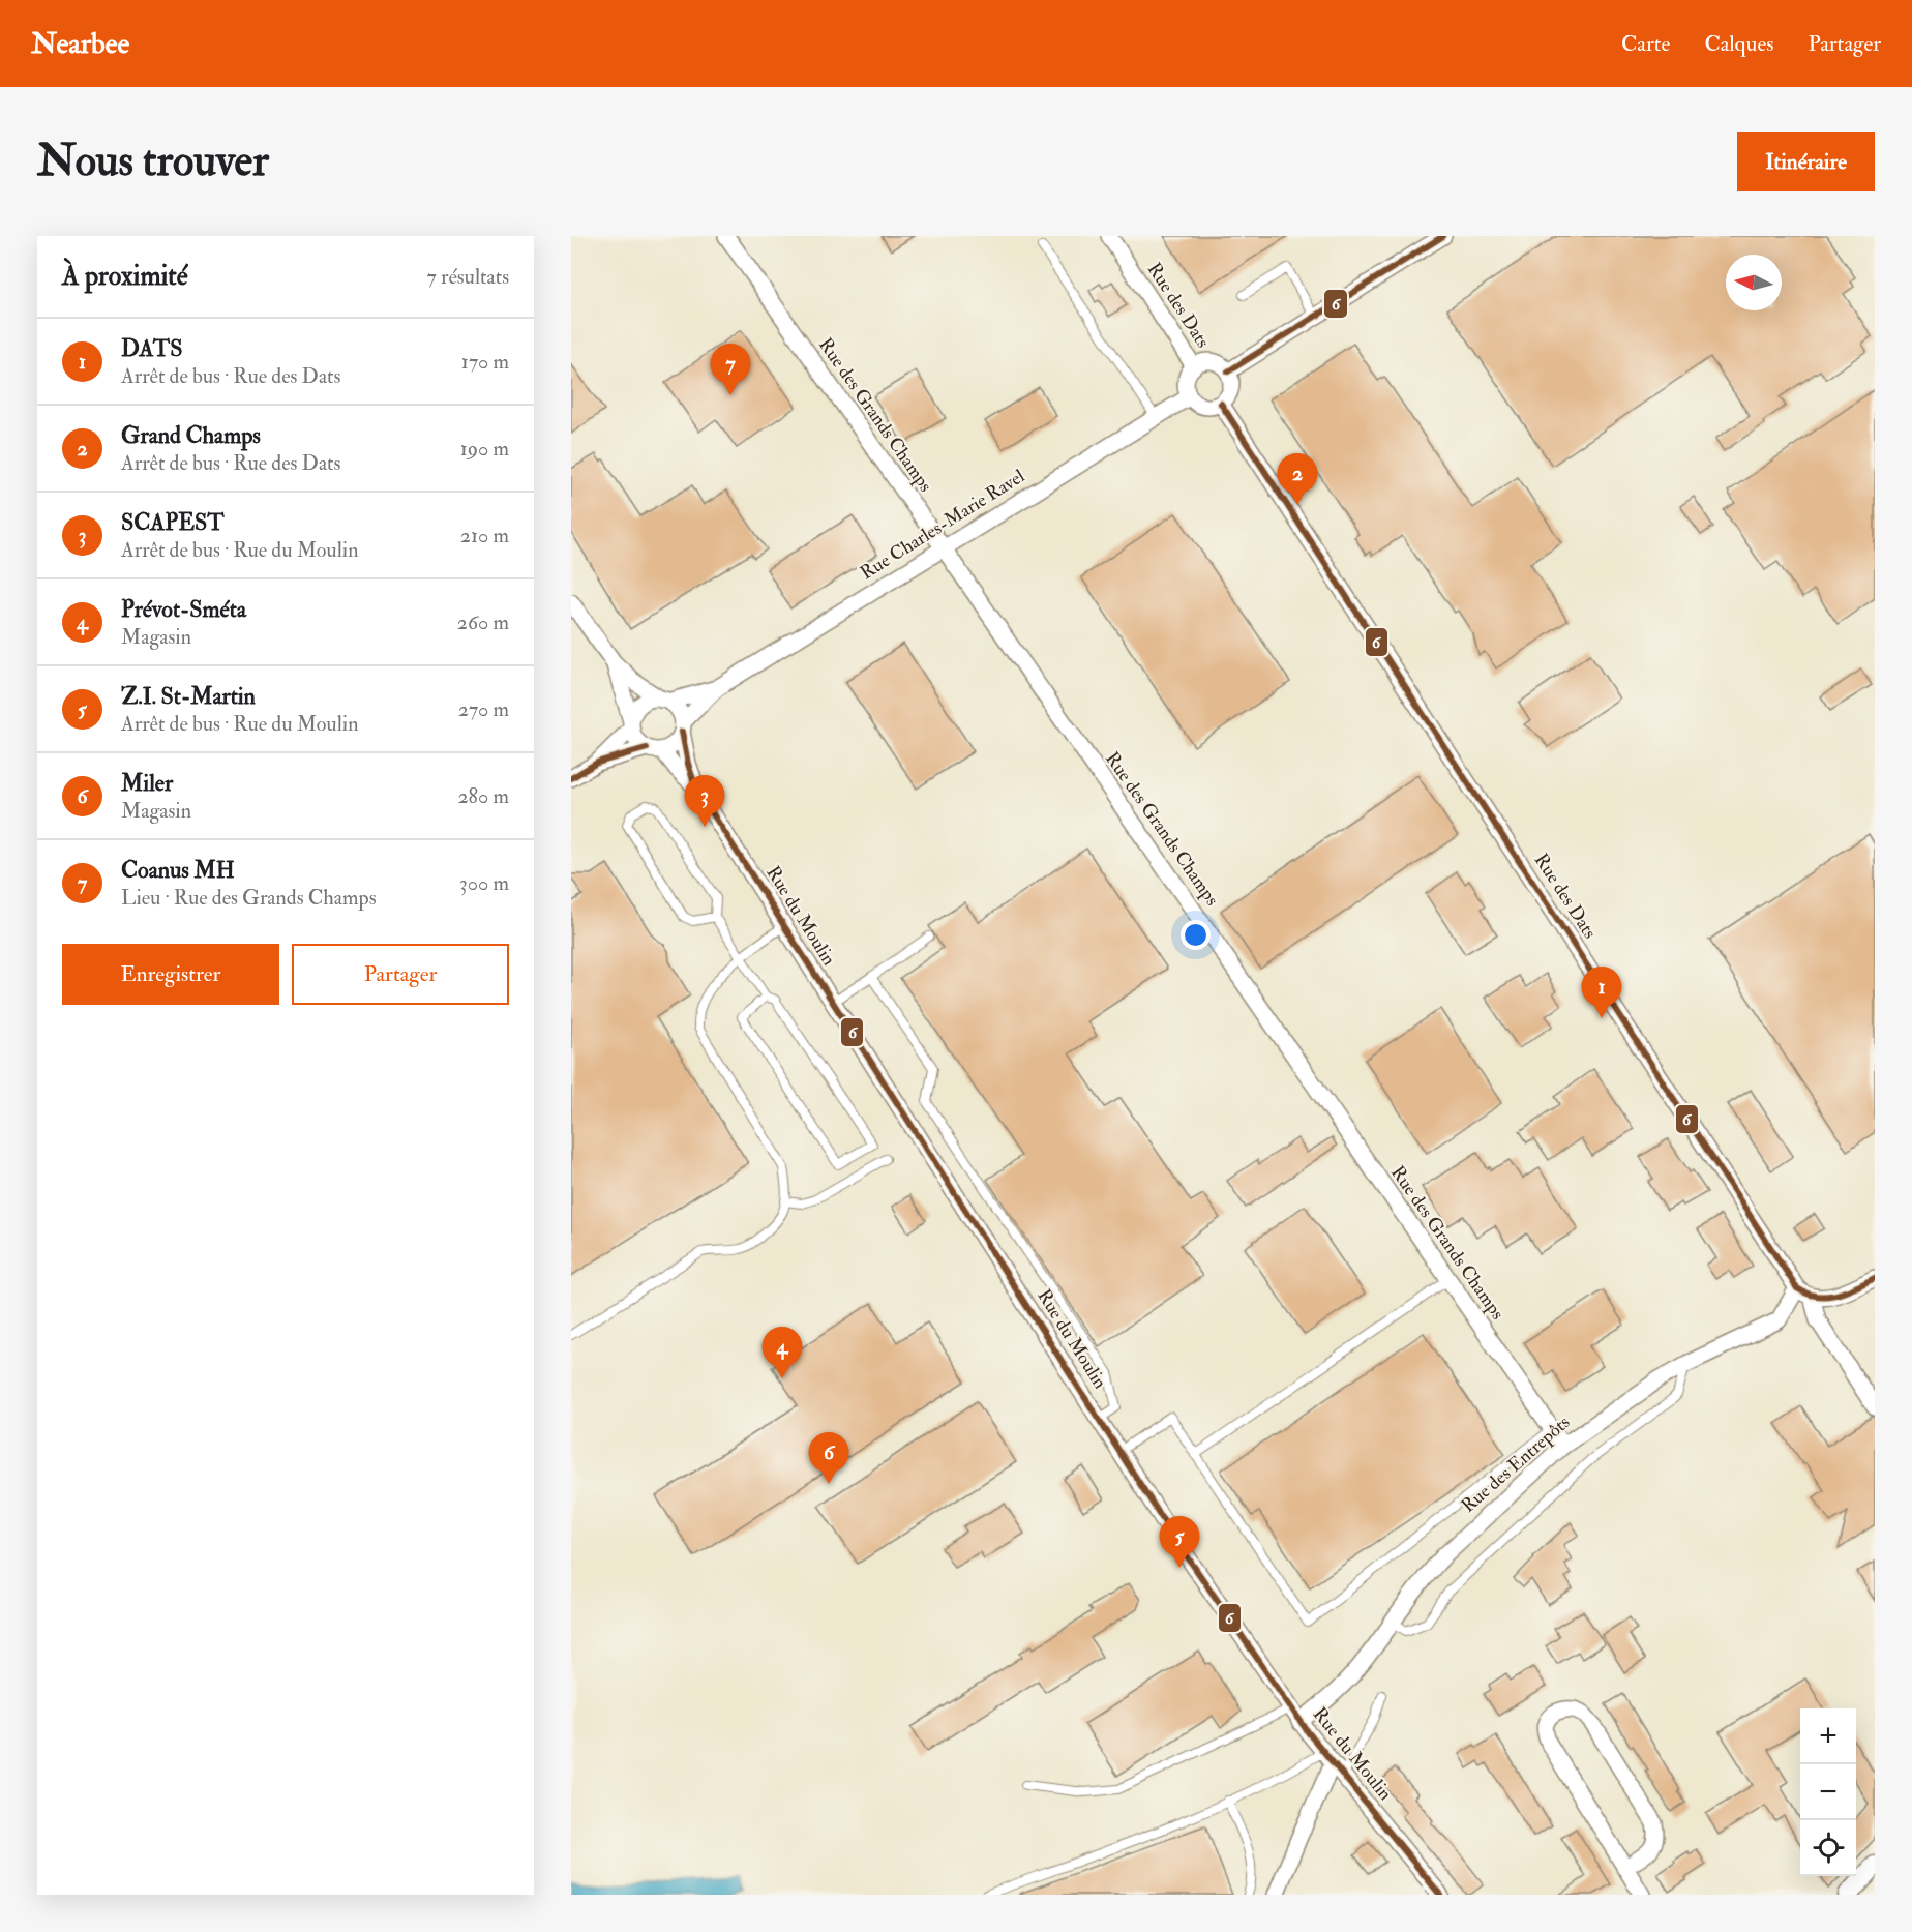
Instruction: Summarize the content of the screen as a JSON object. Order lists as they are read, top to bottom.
{
  "streets": {
    "street": [
      "Rue des Dats",
      "Rue des Grands Champs",
      "Rue Charles-Marie Ravel",
      "Rue du Moulin",
      "Rue des Entrepôts"
    ]
  },
  "crossings": [
    ["Rue des Dats", "Rue Charles-Marie Ravel"],
    ["Rue des Dats", "Rue des Entrepôts"],
    ["Rue des Grands Champs", "Rue Charles-Marie Ravel"],
    ["Rue des Grands Champs", "Rue des Entrepôts"],
    ["Rue Charles-Marie Ravel", "Rue du Moulin"],
    ["Rue du Moulin", "Rue des Entrepôts"]
  ],
  "lines": ["transit line 6"],
  "north": "left",
  "page": {
    "header": "Nearbee",
    "nav": ["Carte", "Calques", "Partager"],
    "buttons": [
      "Itinéraire",
      ["Enregistrer", "Partager"]
    ],
    "title": "Nous trouver",
    "heading": ["À proximité", "7 résultats"],
    "list": [
      {
        "mark": "1",
        "name": "DATS",
        "note": "Arrêt de bus · Rue des Dats",
        "value": "170 m"
      },
      {
        "mark": "2",
        "name": "Grand Champs",
        "note": "Arrêt de bus · Rue des Dats",
        "value": "190 m"
      },
      {
        "mark": "3",
        "name": "SCAPEST",
        "note": "Arrêt de bus · Rue du Moulin",
        "value": "210 m"
      },
      {
        "mark": "4",
        "name": "Prévot-Sméta",
        "note": "Magasin",
        "value": "260 m"
      },
      {
        "mark": "5",
        "name": "Z.I. St-Martin",
        "note": "Arrêt de bus · Rue du Moulin",
        "value": "270 m"
      },
      {
        "mark": "6",
        "name": "Miler",
        "note": "Magasin",
        "value": "280 m"
      },
      {
        "mark": "7",
        "name": "Coanus MH",
        "note": "Lieu · Rue des Grands Champs",
        "value": "300 m"
      }
    ],
    "pins": [
      "7",
      "2",
      "3",
      "1",
      "4",
      "6",
      "5"
    ],
    "map_buttons": ["+", "−"]
  }
}
